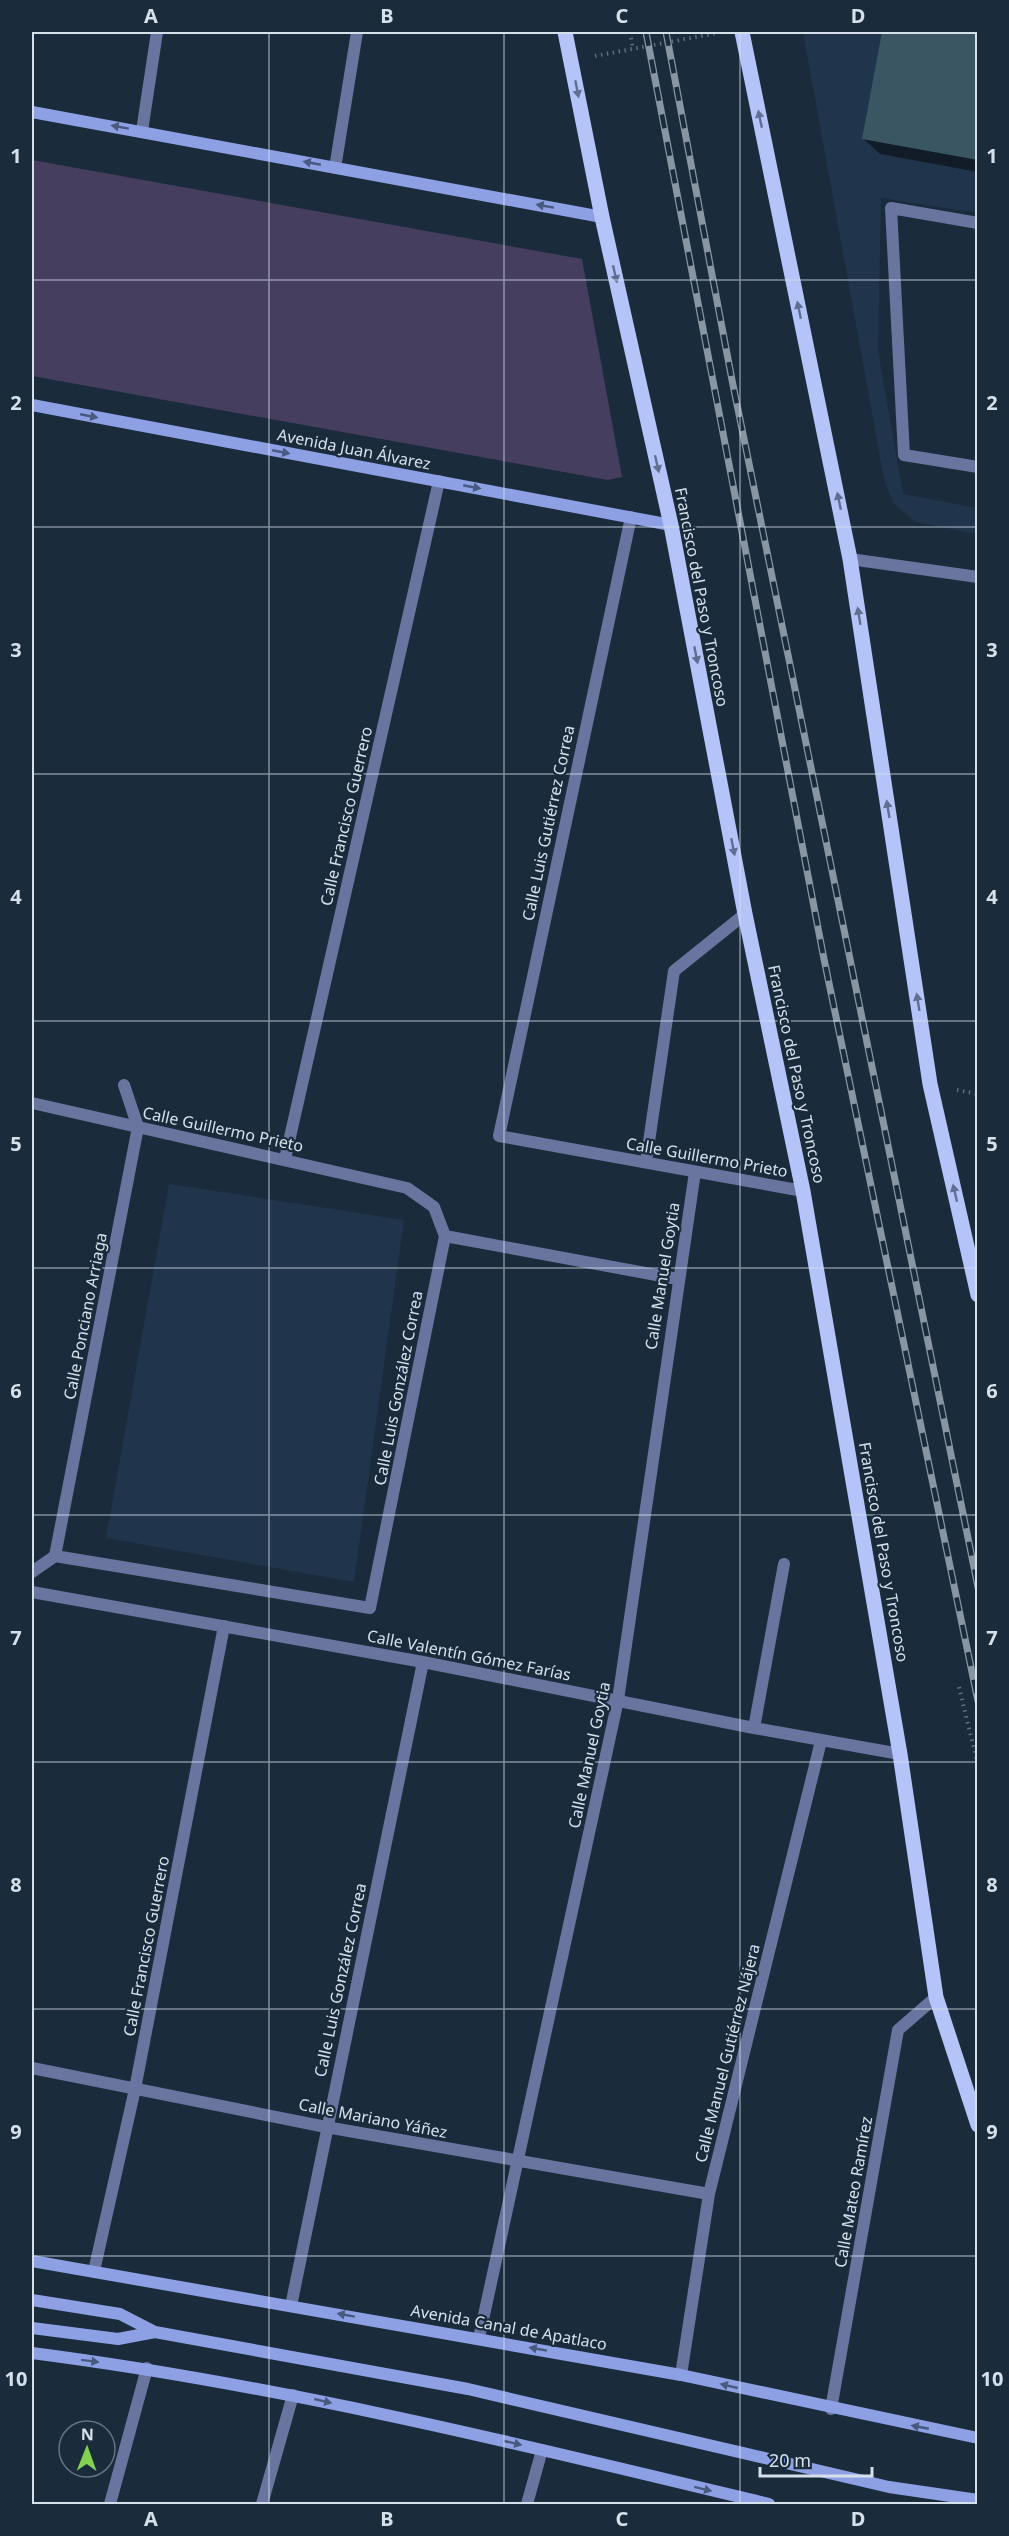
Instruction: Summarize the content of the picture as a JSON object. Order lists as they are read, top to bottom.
{
  "streets": {
    "main road": ["Francisco del Paso y Troncoso"],
    "street": [
      "Avenida Juan Álvarez",
      "Calle Francisco Guerrero",
      "Calle Luis Gutiérrez Correa",
      "Calle Guillermo Prieto",
      "Calle Manuel Goytia",
      "Calle Ponciano Arriaga",
      "Calle Luis González Correa",
      "Calle Valentín Gómez Farías",
      "Calle Manuel Gutiérrez Nájera",
      "Calle Mariano Yáñez",
      "Calle Mateo Ramírez",
      "Avenida Canal de Apatlaco"
    ]
  },
  "crossings": [
    ["Avenida Juan Álvarez", "Francisco del Paso y Troncoso"],
    ["Avenida Juan Álvarez", "Calle Francisco Guerrero"],
    ["Avenida Juan Álvarez", "Calle Luis Gutiérrez Correa"],
    ["Francisco del Paso y Troncoso", "Calle Guillermo Prieto"],
    ["Francisco del Paso y Troncoso", "Calle Valentín Gómez Farías"],
    ["Francisco del Paso y Troncoso", "Calle Mateo Ramírez"],
    ["Calle Francisco Guerrero", "Calle Guillermo Prieto"],
    ["Calle Francisco Guerrero", "Calle Valentín Gómez Farías"],
    ["Calle Francisco Guerrero", "Calle Mariano Yáñez"],
    ["Calle Francisco Guerrero", "Avenida Canal de Apatlaco"],
    ["Calle Luis Gutiérrez Correa", "Calle Guillermo Prieto"],
    ["Calle Guillermo Prieto", "Calle Manuel Goytia"],
    ["Calle Guillermo Prieto", "Calle Ponciano Arriaga"],
    ["Calle Guillermo Prieto", "Calle Luis González Correa"],
    ["Calle Manuel Goytia", "Calle Valentín Gómez Farías"],
    ["Calle Manuel Goytia", "Calle Mariano Yáñez"],
    ["Calle Manuel Goytia", "Avenida Canal de Apatlaco"],
    ["Calle Ponciano Arriaga", "Calle Valentín Gómez Farías"],
    ["Calle Luis González Correa", "Calle Valentín Gómez Farías"],
    ["Calle Luis González Correa", "Calle Mariano Yáñez"],
    ["Calle Luis González Correa", "Avenida Canal de Apatlaco"],
    ["Calle Valentín Gómez Farías", "Calle Manuel Gutiérrez Nájera"],
    ["Calle Manuel Gutiérrez Nájera", "Calle Mariano Yáñez"],
    ["Calle Manuel Gutiérrez Nájera", "Avenida Canal de Apatlaco"],
    ["Calle Mateo Ramírez", "Avenida Canal de Apatlaco"]
  ],
  "one_way": ["Avenida Juan Álvarez", "Francisco del Paso y Troncoso"],
  "scale_bar": "20 m",
  "north": "top",
  "grid": {
    "columns": [
      "A",
      "B",
      "C",
      "D"
    ],
    "rows": [
      "1",
      "2",
      "3",
      "4",
      "5",
      "6",
      "7",
      "8",
      "9",
      "10"
    ]
  }
}
